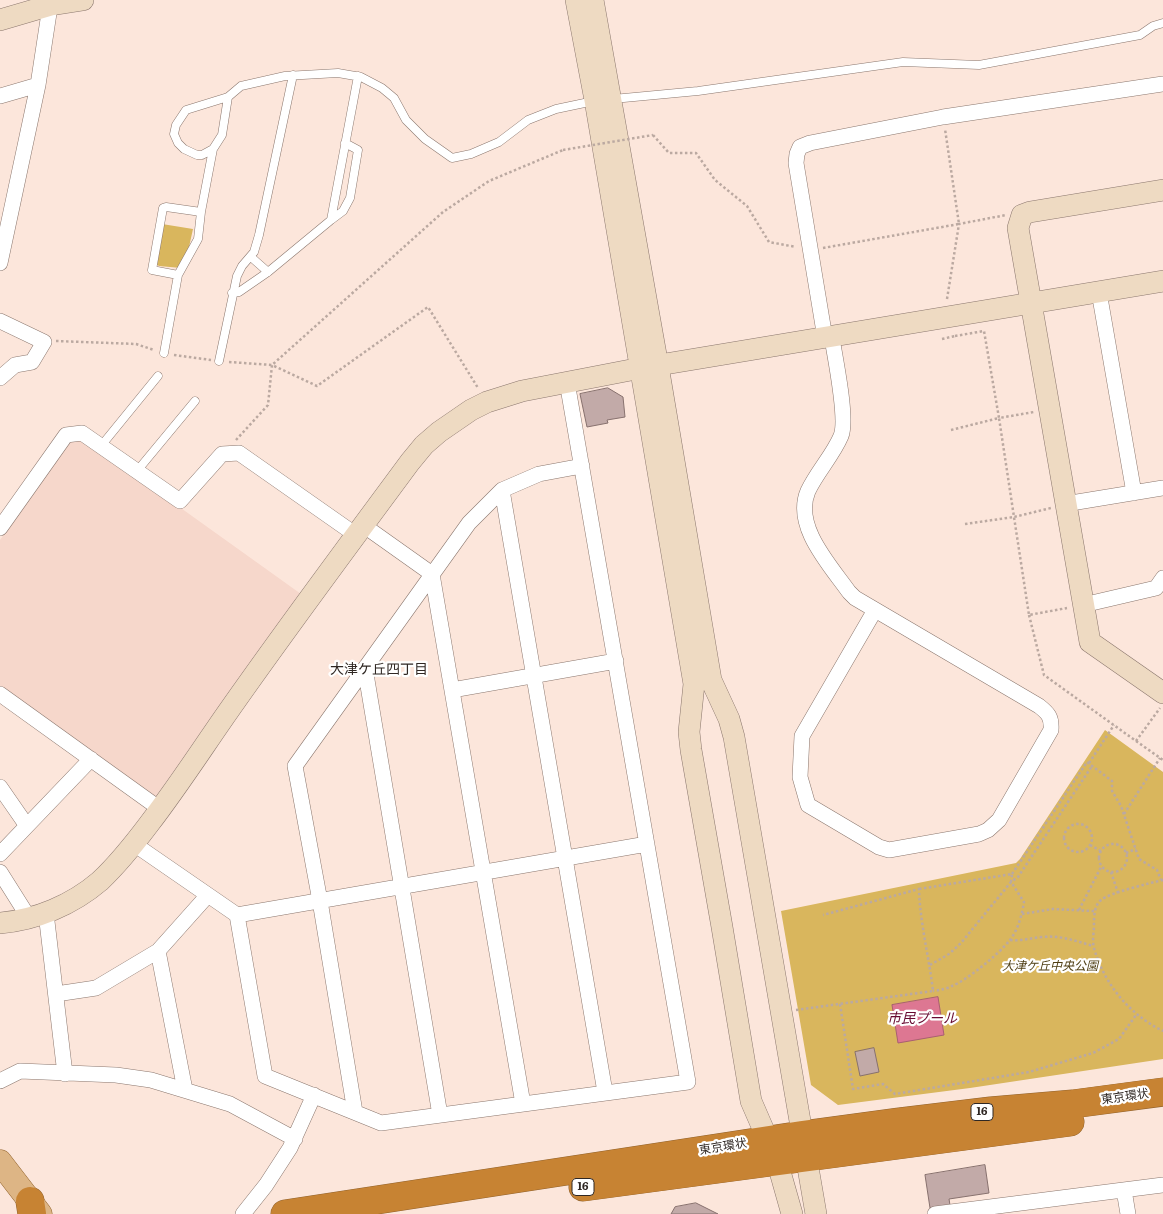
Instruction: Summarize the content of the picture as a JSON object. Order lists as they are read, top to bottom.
{
  "streets": {
    "highway": ["東京環状", "16"]
  },
  "districts": ["大津ケ丘四丁目"],
  "water": ["市民プール"],
  "parks": ["大津ケ丘中央公園"]
}
